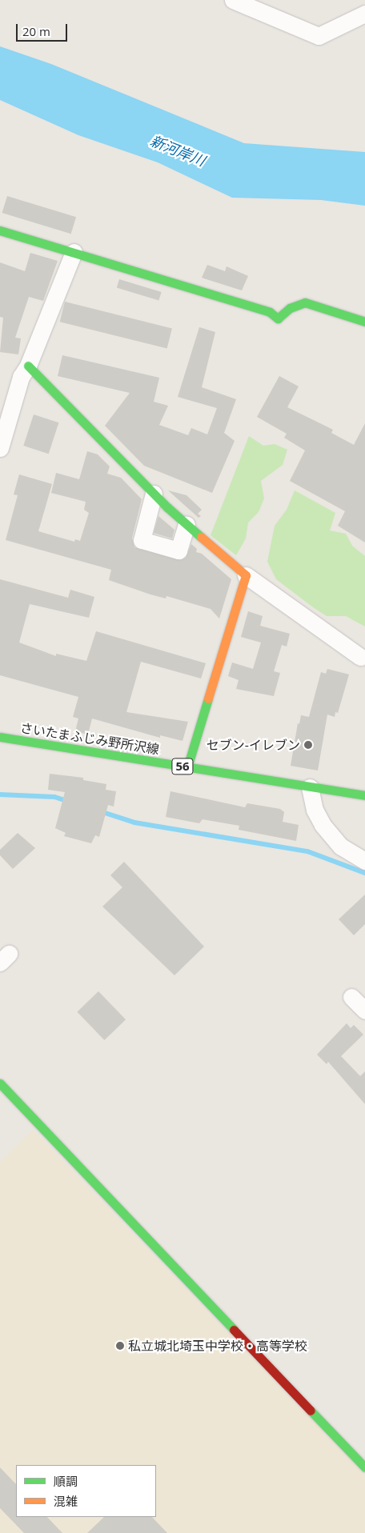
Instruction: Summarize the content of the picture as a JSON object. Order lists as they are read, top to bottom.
{
  "streets": {
    "street": ["さいたまふじみ野所沢線", "56"]
  },
  "water": ["新河岸川"],
  "places": ["セブン-イレブン", "私立城北埼玉中学校・高等学校"],
  "legend": ["順調", "混雑"],
  "scale_bar": "20 m"
}
